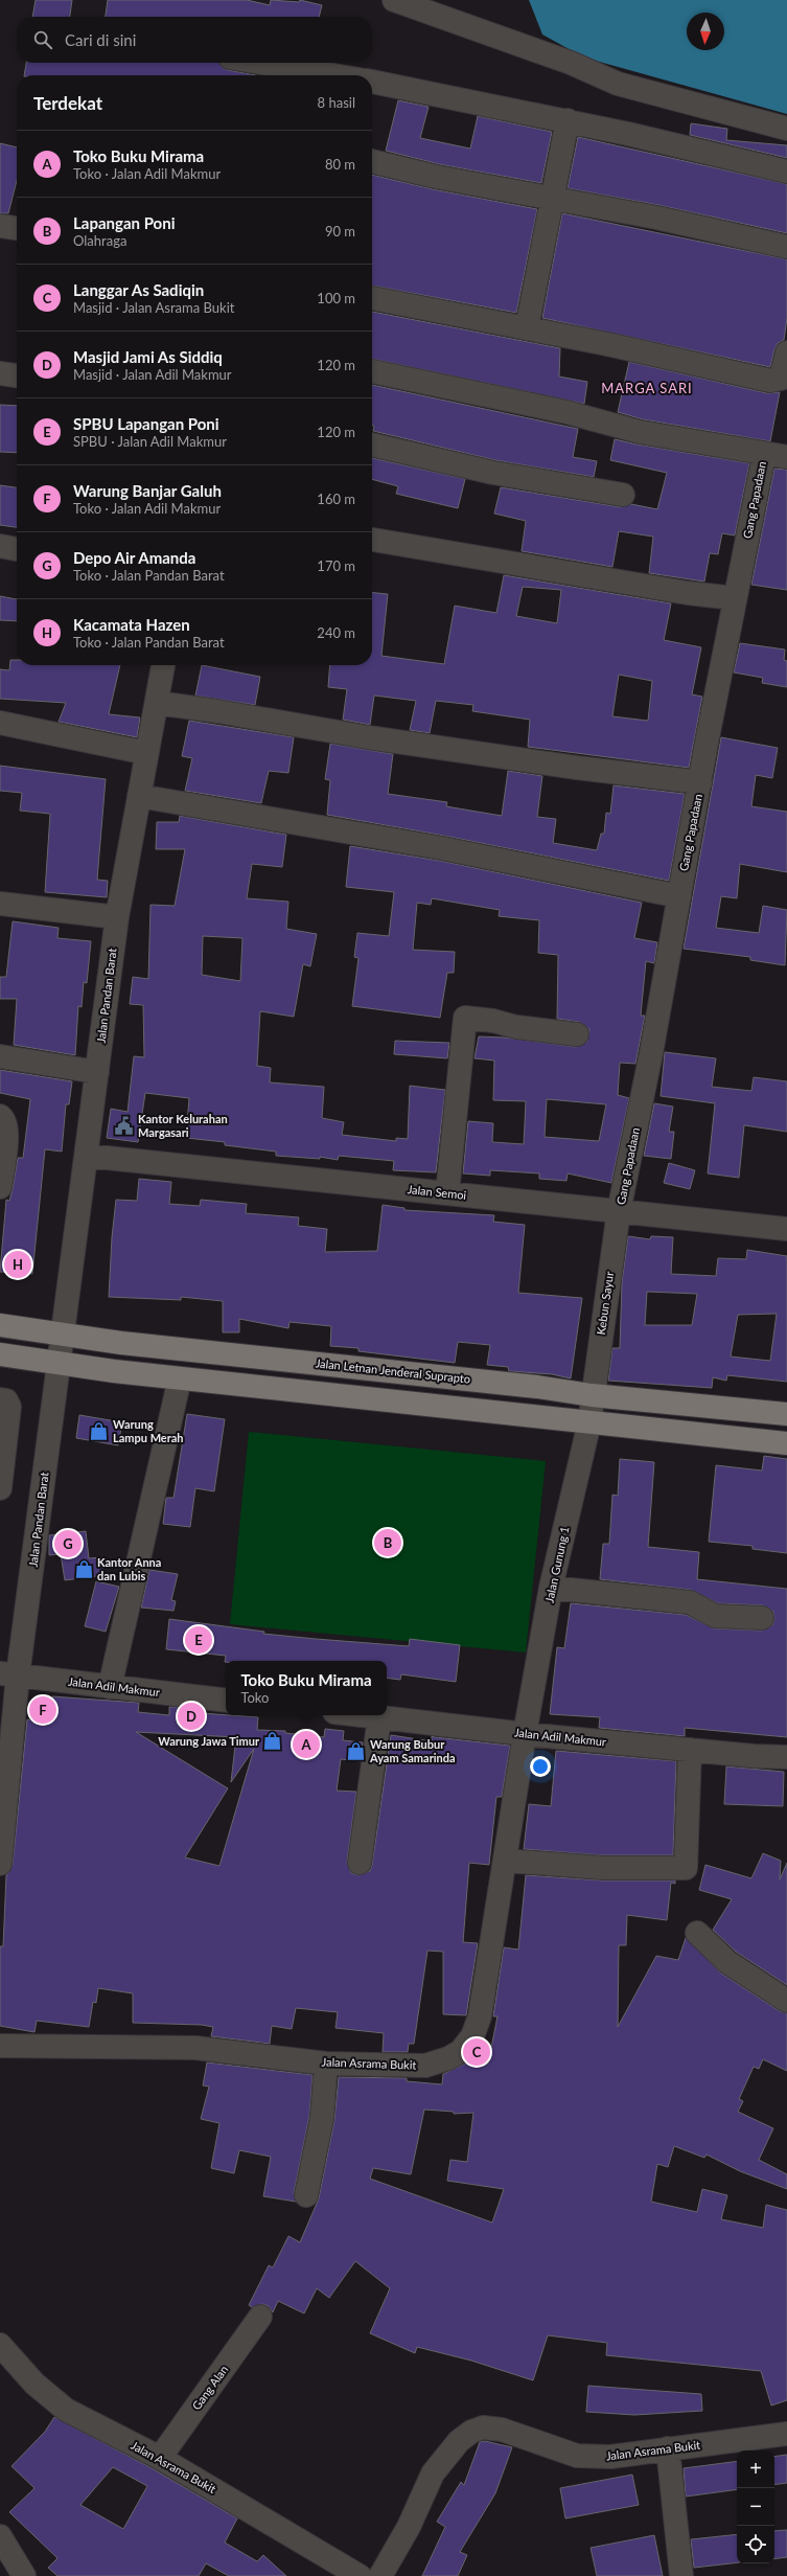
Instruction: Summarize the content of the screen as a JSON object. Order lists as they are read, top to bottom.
{
  "streets": {
    "main road": ["Jalan Letnan Jenderal Suprapto"],
    "street": [
      "Gang Papadaan",
      "Jalan Pandan Barat",
      "Jalan Semoi",
      "Kebun Sayur",
      "Jalan Gunung 1",
      "Jalan Adil Makmur",
      "Jalan Asrama Bukit",
      "Gang Alan"
    ]
  },
  "crossings": [
    ["Gang Papadaan", "Jalan Semoi"],
    ["Gang Papadaan", "Kebun Sayur"],
    ["Jalan Pandan Barat", "Jalan Semoi"],
    ["Jalan Pandan Barat", "Jalan Letnan Jenderal Suprapto"],
    ["Jalan Pandan Barat", "Jalan Adil Makmur"],
    ["Jalan Semoi", "Kebun Sayur"],
    ["Kebun Sayur", "Jalan Letnan Jenderal Suprapto"],
    ["Kebun Sayur", "Jalan Gunung 1"],
    ["Jalan Letnan Jenderal Suprapto", "Jalan Gunung 1"],
    ["Jalan Gunung 1", "Jalan Adil Makmur"],
    ["Jalan Gunung 1", "Jalan Asrama Bukit"],
    ["Jalan Adil Makmur", "Jalan Asrama Bukit"],
    ["Jalan Asrama Bukit", "Gang Alan"]
  ],
  "districts": ["MARGA SARI"],
  "places": {
    "public building": ["Kantor Kelurahan Margasari"],
    "shop": [
      "Warung Lampu Merah",
      "Kantor Anna dan Lubis",
      "Warung Jawa Timur",
      "Warung Bubur Ayam Samarinda"
    ]
  },
  "north": "bottom",
  "page": {
    "search": "Cari di sini",
    "heading": ["Terdekat", "8 hasil"],
    "list": [
      {
        "mark": "A",
        "name": "Toko Buku Mirama",
        "note": "Toko · Jalan Adil Makmur",
        "value": "80 m"
      },
      {
        "mark": "B",
        "name": "Lapangan Poni",
        "note": "Olahraga",
        "value": "90 m"
      },
      {
        "mark": "C",
        "name": "Langgar As Sadiqin",
        "note": "Masjid · Jalan Asrama Bukit",
        "value": "100 m"
      },
      {
        "mark": "D",
        "name": "Masjid Jami As Siddiq",
        "note": "Masjid · Jalan Adil Makmur",
        "value": "120 m"
      },
      {
        "mark": "E",
        "name": "SPBU Lapangan Poni",
        "note": "SPBU · Jalan Adil Makmur",
        "value": "120 m"
      },
      {
        "mark": "F",
        "name": "Warung Banjar Galuh",
        "note": "Toko · Jalan Adil Makmur",
        "value": "160 m"
      },
      {
        "mark": "G",
        "name": "Depo Air Amanda",
        "note": "Toko · Jalan Pandan Barat",
        "value": "170 m"
      },
      {
        "mark": "H",
        "name": "Kacamata Hazen",
        "note": "Toko · Jalan Pandan Barat",
        "value": "240 m"
      }
    ],
    "pins": [
      "H",
      "B",
      "G",
      "E",
      "F",
      "D",
      "A",
      "C"
    ],
    "popup": ["Toko Buku Mirama", "Toko"],
    "map_buttons": ["+", "−"]
  }
}
